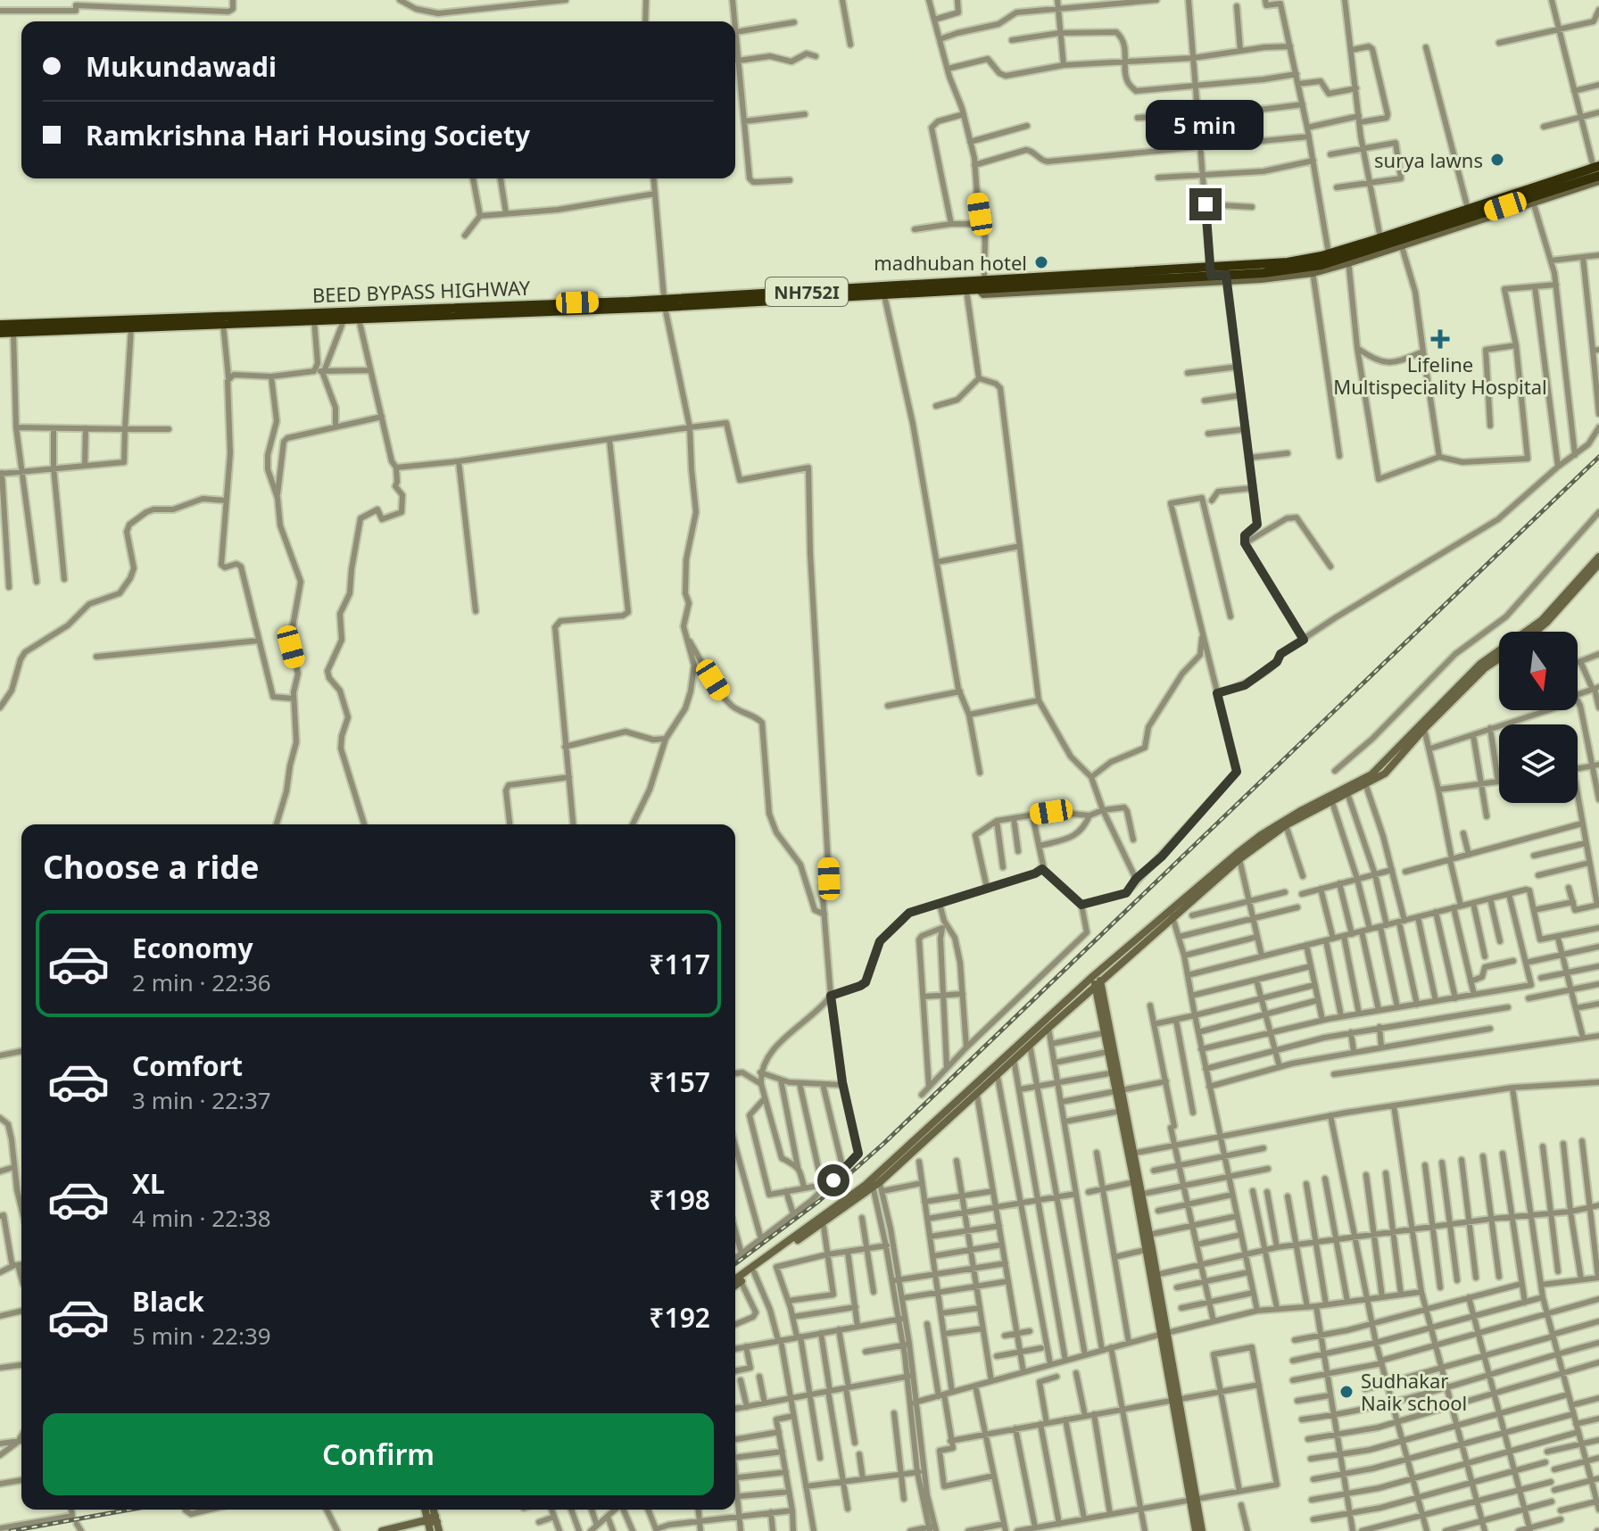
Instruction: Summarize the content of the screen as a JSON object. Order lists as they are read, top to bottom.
{
  "streets": {
    "highway": ["BEED BYPASS HIGHWAY", "NH752I"]
  },
  "places": {
    "other": ["surya lawns", "madhuban hotel", "Sudhakar Naik school"],
    "health": ["Lifeline Multispeciality Hospital"]
  },
  "north": "bottom",
  "page": {
    "banner": ["Mukundawadi", "Ramkrishna Hari Housing Society"],
    "bubble": "5 min",
    "heading": "Choose a ride",
    "list": [
      {
        "name": "Economy",
        "note": "2 min · 22:36",
        "value": "₹117"
      },
      {
        "name": "Comfort",
        "note": "3 min · 22:37",
        "value": "₹157"
      },
      {
        "name": "XL",
        "note": "4 min · 22:38",
        "value": "₹198"
      },
      {
        "name": "Black",
        "note": "5 min · 22:39",
        "value": "₹192"
      }
    ],
    "buttons": "Confirm"
  }
}
